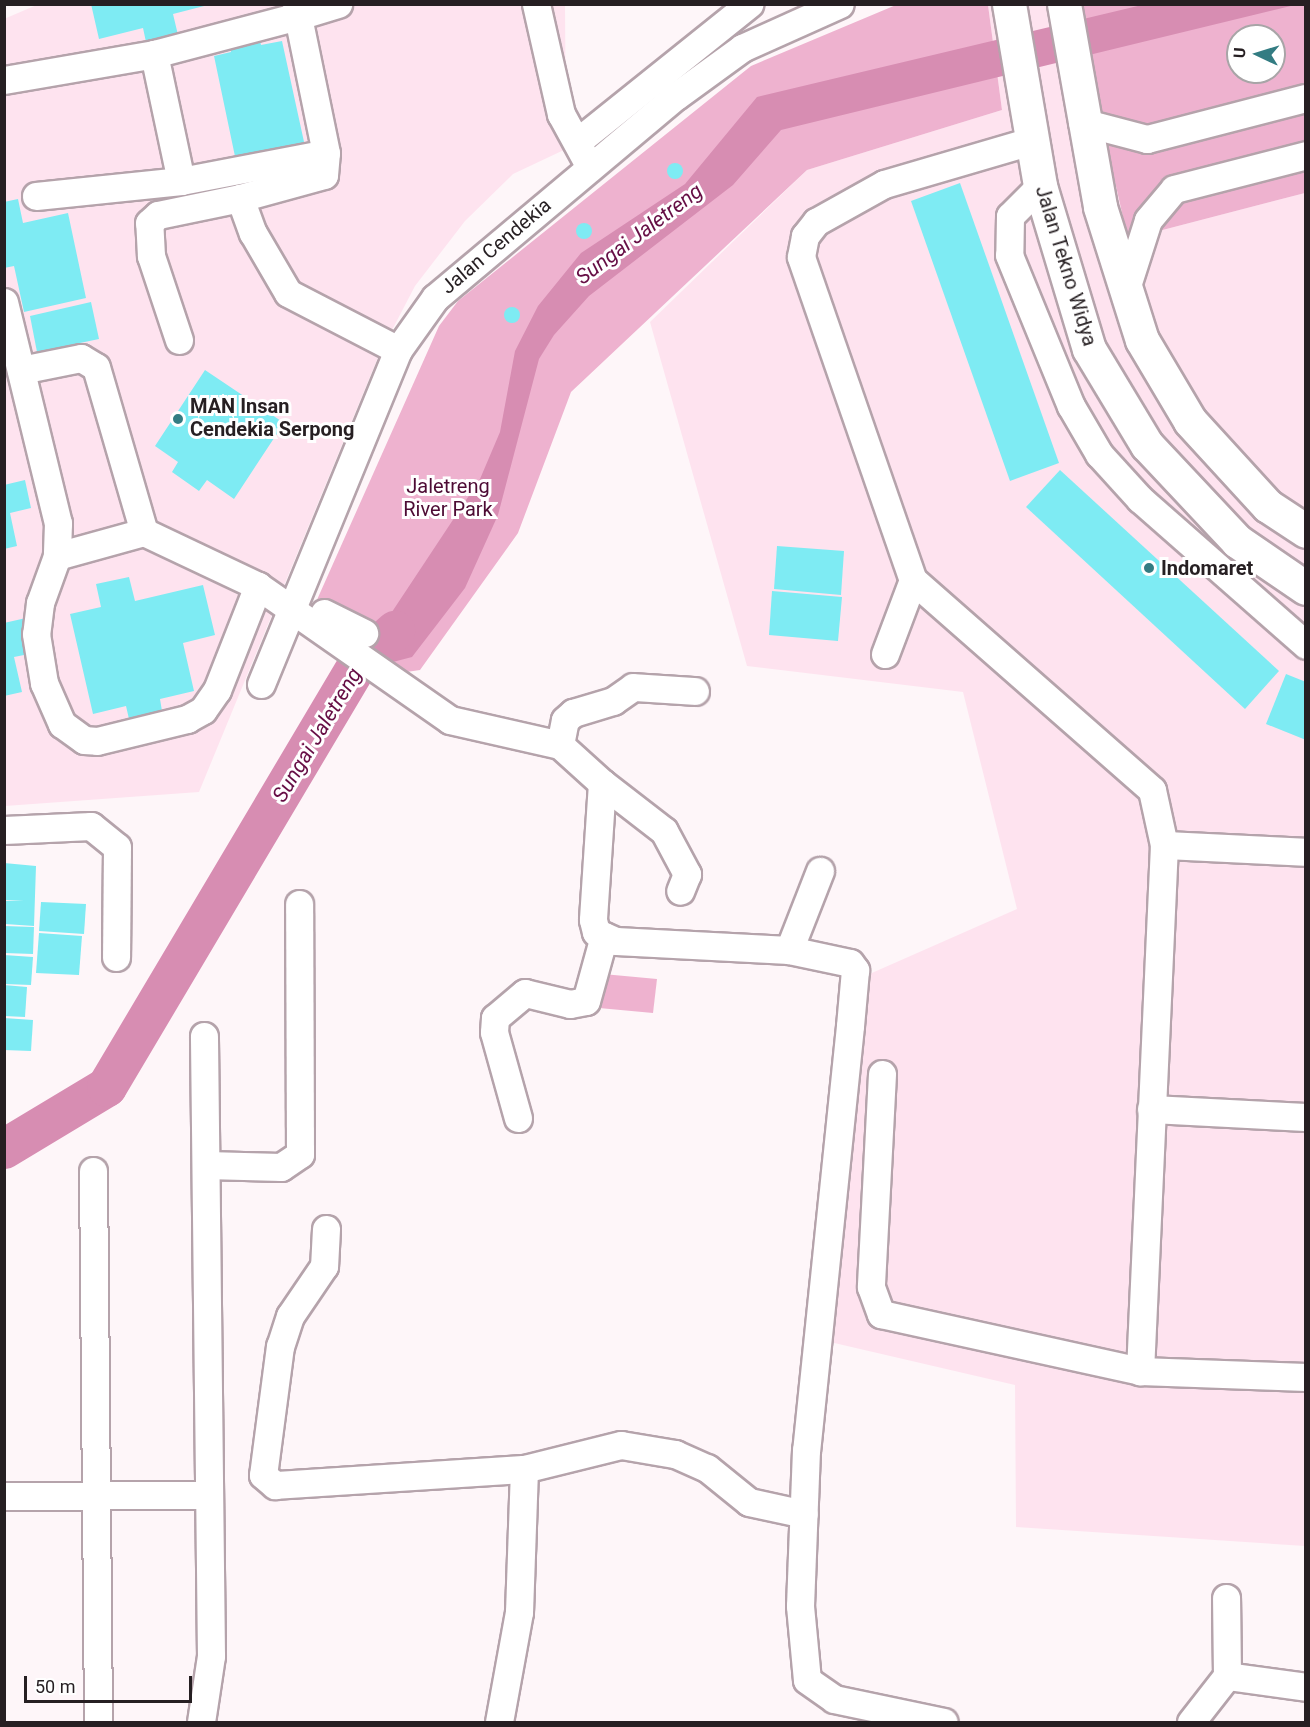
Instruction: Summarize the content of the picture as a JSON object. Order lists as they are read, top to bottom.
{
  "streets": {
    "main road": ["Jalan Tekno Widya"],
    "street": ["Jalan Cendekia"]
  },
  "water": ["Sungai Jaletreng"],
  "parks": ["Jaletreng River Park"],
  "places": ["MAN Insan Cendekia Serpong", "Indomaret"],
  "scale_bar": "50 m",
  "north": "left"
}
